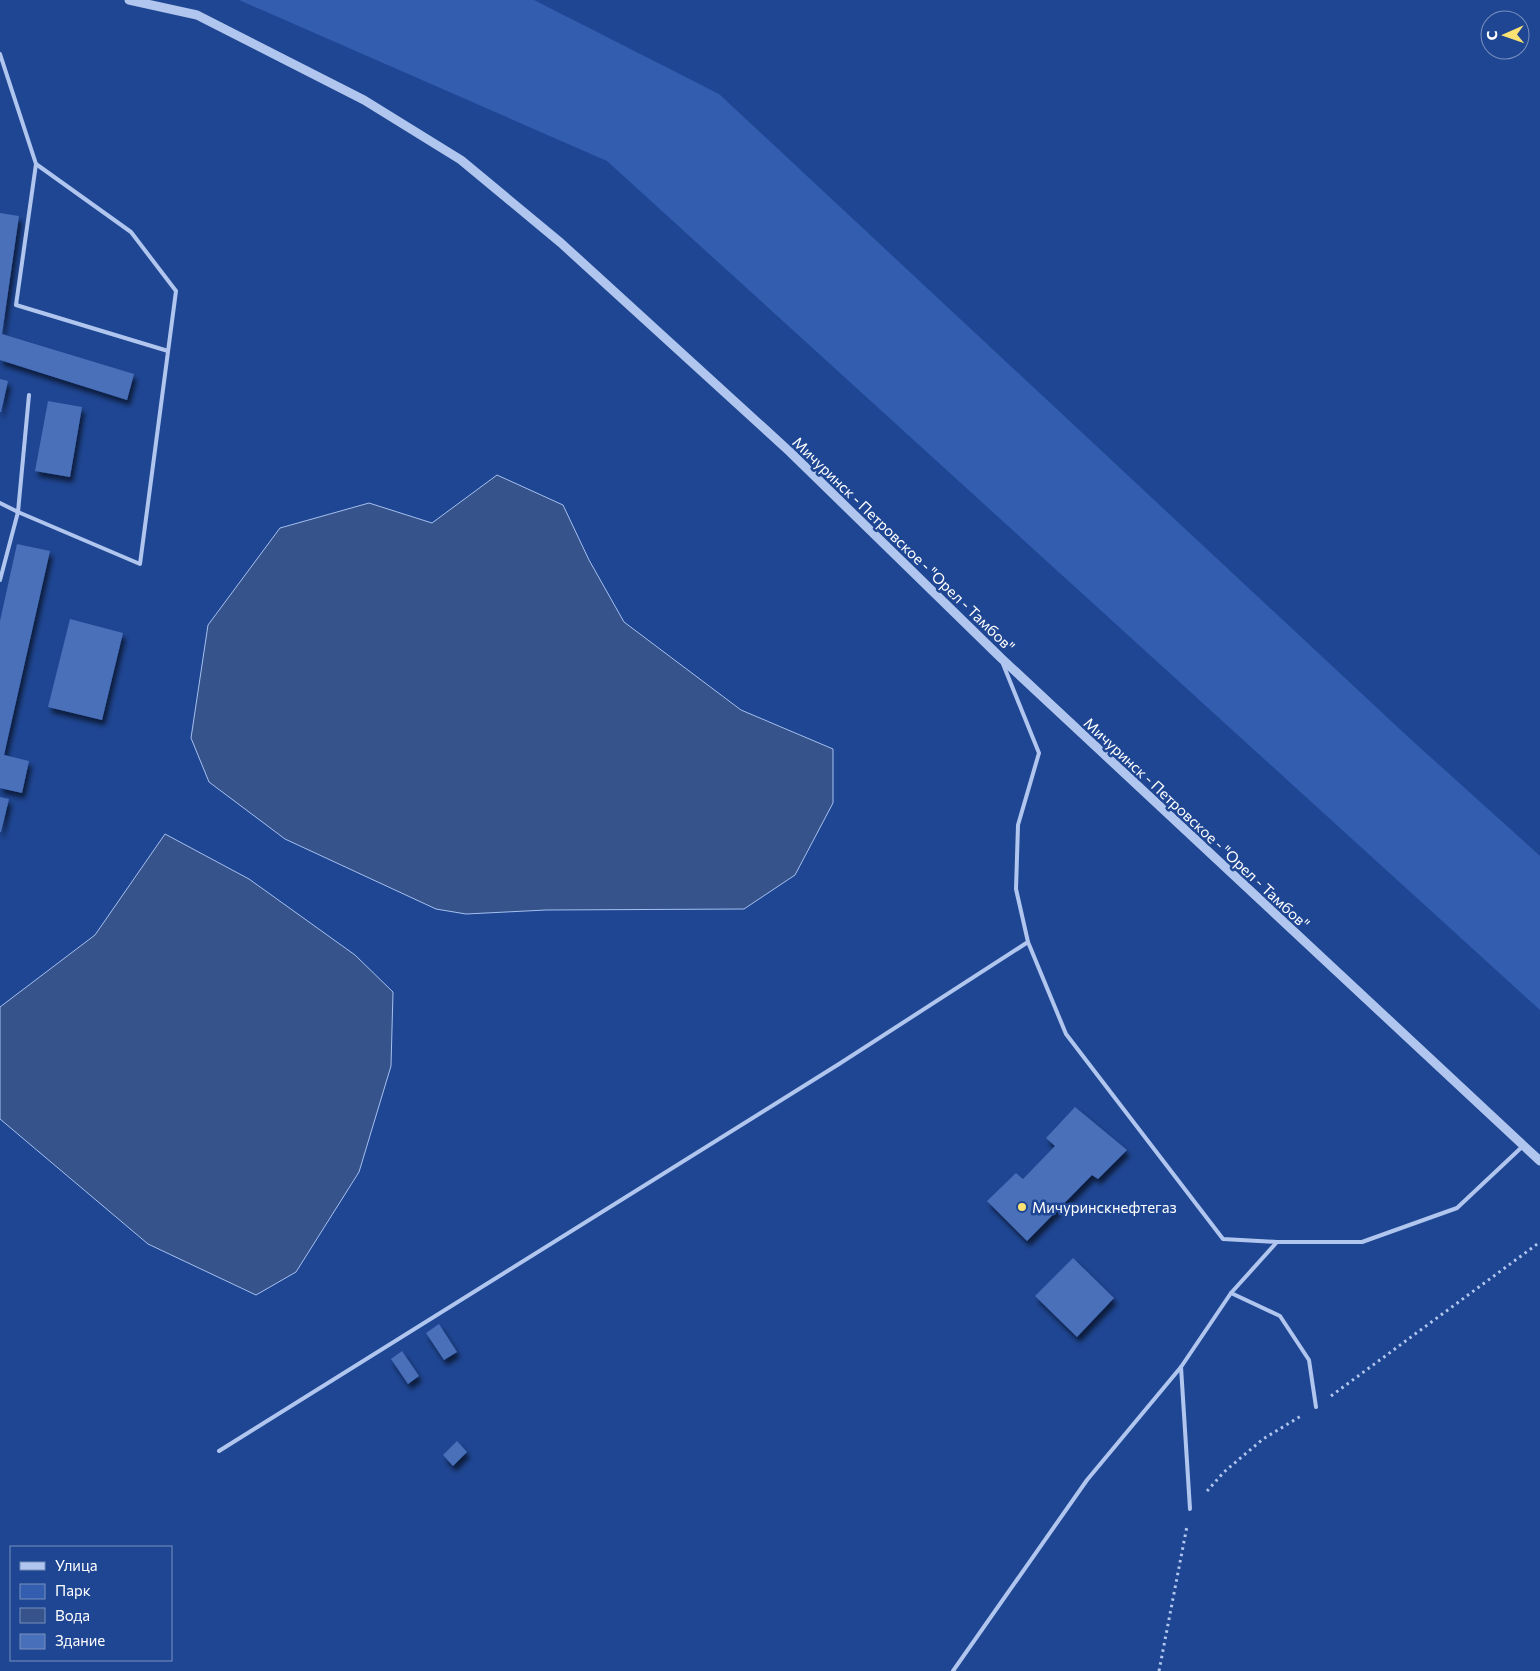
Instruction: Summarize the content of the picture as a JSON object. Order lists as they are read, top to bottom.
{
  "streets": {
    "street": ["Мичуринск - Петровское - \"Орел - Тамбов\""]
  },
  "places": ["Мичуринскнефтегаз"],
  "legend": [
    "Улица",
    "Парк",
    "Вода",
    "Здание"
  ],
  "north": "left"
}
